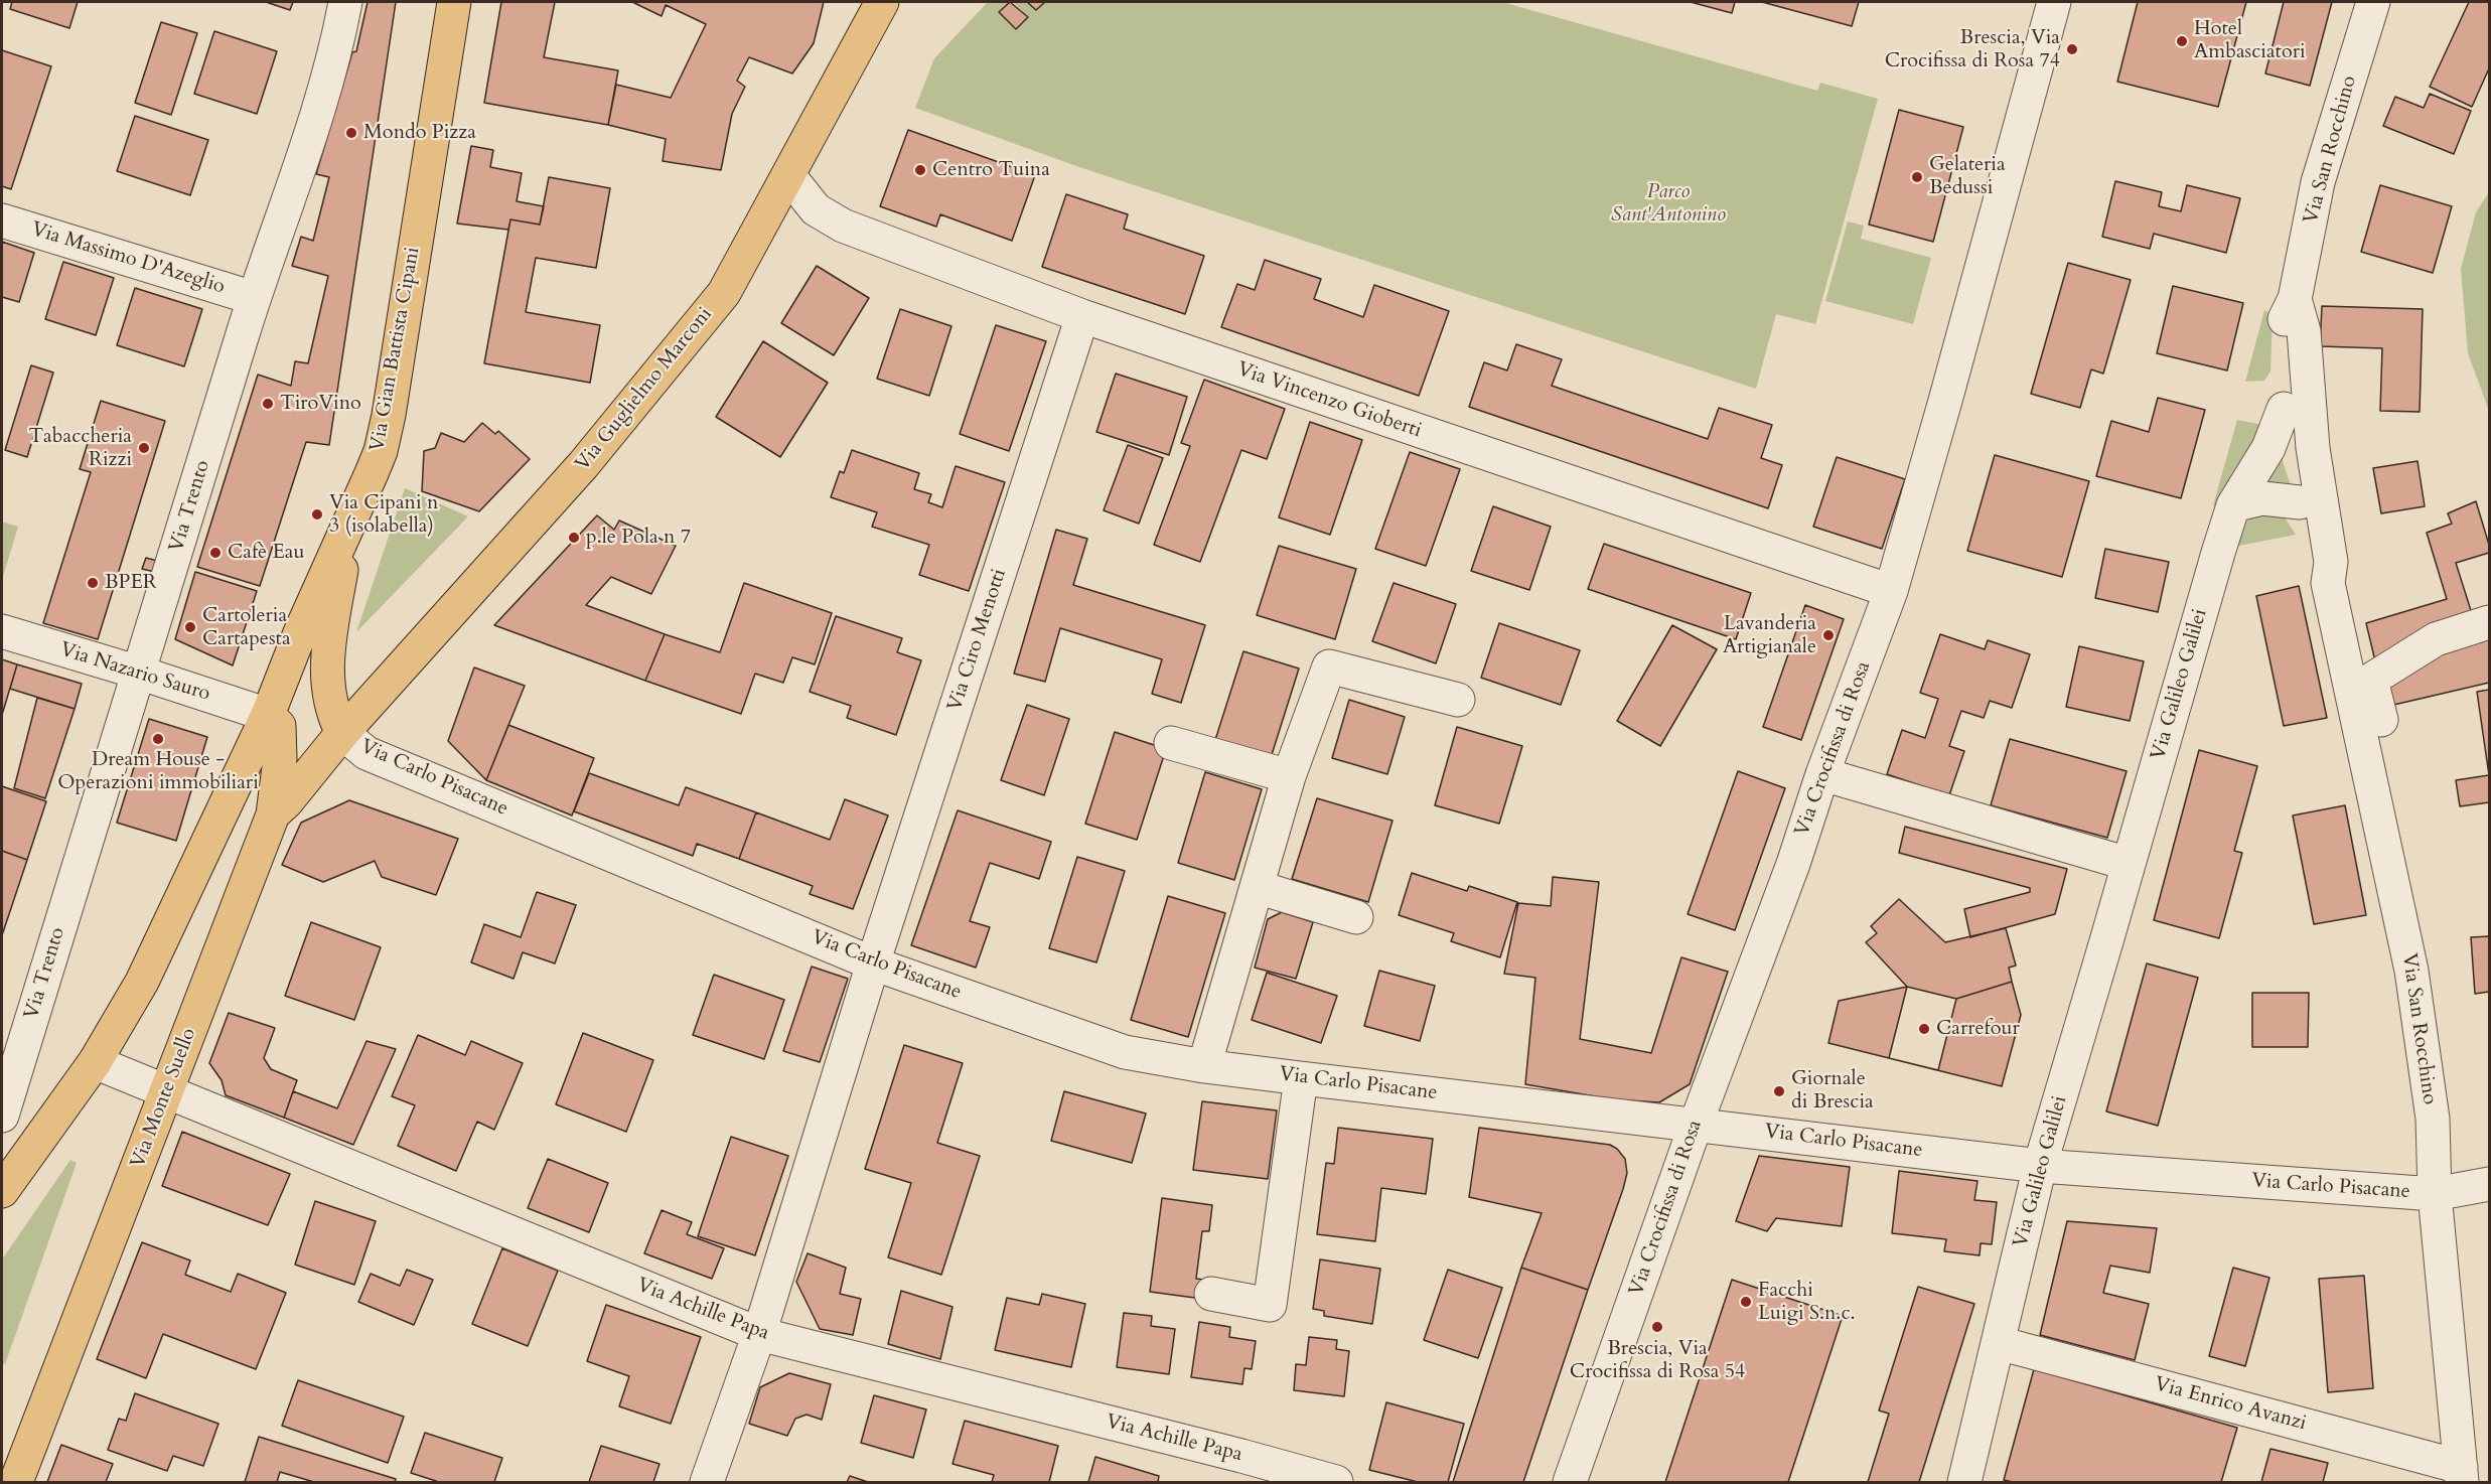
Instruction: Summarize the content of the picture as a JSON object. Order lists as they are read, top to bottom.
{
  "streets": {
    "main road": ["Via Gian Battista Cipani", "Via Guglielmo Marconi", "Via Monte Suello"],
    "street": [
      "Via San Rocchino",
      "Via Massimo D'Azeglio",
      "Via Vincenzo Gioberti",
      "Via Trento",
      "Via Ciro Menotti",
      "Via Nazario Sauro",
      "Via Galileo Galilei",
      "Via Crocifissa di Rosa",
      "Via Carlo Pisacane",
      "Via Achille Papa",
      "Via Enrico Avanzi"
    ]
  },
  "crossings": [
    ["Via San Rocchino", "Via Galileo Galilei"],
    ["Via San Rocchino", "Via Carlo Pisacane"],
    ["Via San Rocchino", "Via Enrico Avanzi"],
    ["Via Massimo D'Azeglio", "Via Trento"],
    ["Via Gian Battista Cipani", "Via Nazario Sauro"],
    ["Via Guglielmo Marconi", "Via Vincenzo Gioberti"],
    ["Via Guglielmo Marconi", "Via Carlo Pisacane"],
    ["Via Guglielmo Marconi", "Via Monte Suello"],
    ["Via Vincenzo Gioberti", "Via Ciro Menotti"],
    ["Via Vincenzo Gioberti", "Via Crocifissa di Rosa"],
    ["Via Trento", "Via Nazario Sauro"],
    ["Via Ciro Menotti", "Via Carlo Pisacane"],
    ["Via Ciro Menotti", "Via Achille Papa"],
    ["Via Galileo Galilei", "Via Carlo Pisacane"],
    ["Via Galileo Galilei", "Via Enrico Avanzi"],
    ["Via Crocifissa di Rosa", "Via Carlo Pisacane"],
    ["Via Carlo Pisacane", "Via Monte Suello"],
    ["Via Monte Suello", "Via Achille Papa"]
  ],
  "parks": ["Parco Sant'Antonino"],
  "places": [
    "Hotel Ambasciatori",
    "Brescia, Via Crocifissa di Rosa 74",
    "Mondo Pizza",
    "Centro Tuina",
    "Gelateria Bedussi",
    "TiroVino",
    "Tabaccheria Rizzi",
    "Via Cipani n 3 (isolabella)",
    "p.le Pola n 7",
    "Cafè Eau",
    "BPER",
    "Cartoleria Cartapesta",
    "Lavanderia Artigianale",
    "Dream House - Operazioni immobiliari",
    "Carrefour",
    "Giornale di Brescia",
    "Facchi Luigi S.n.c.",
    "Brescia, Via Crocifissa di Rosa 54"
  ]
}
